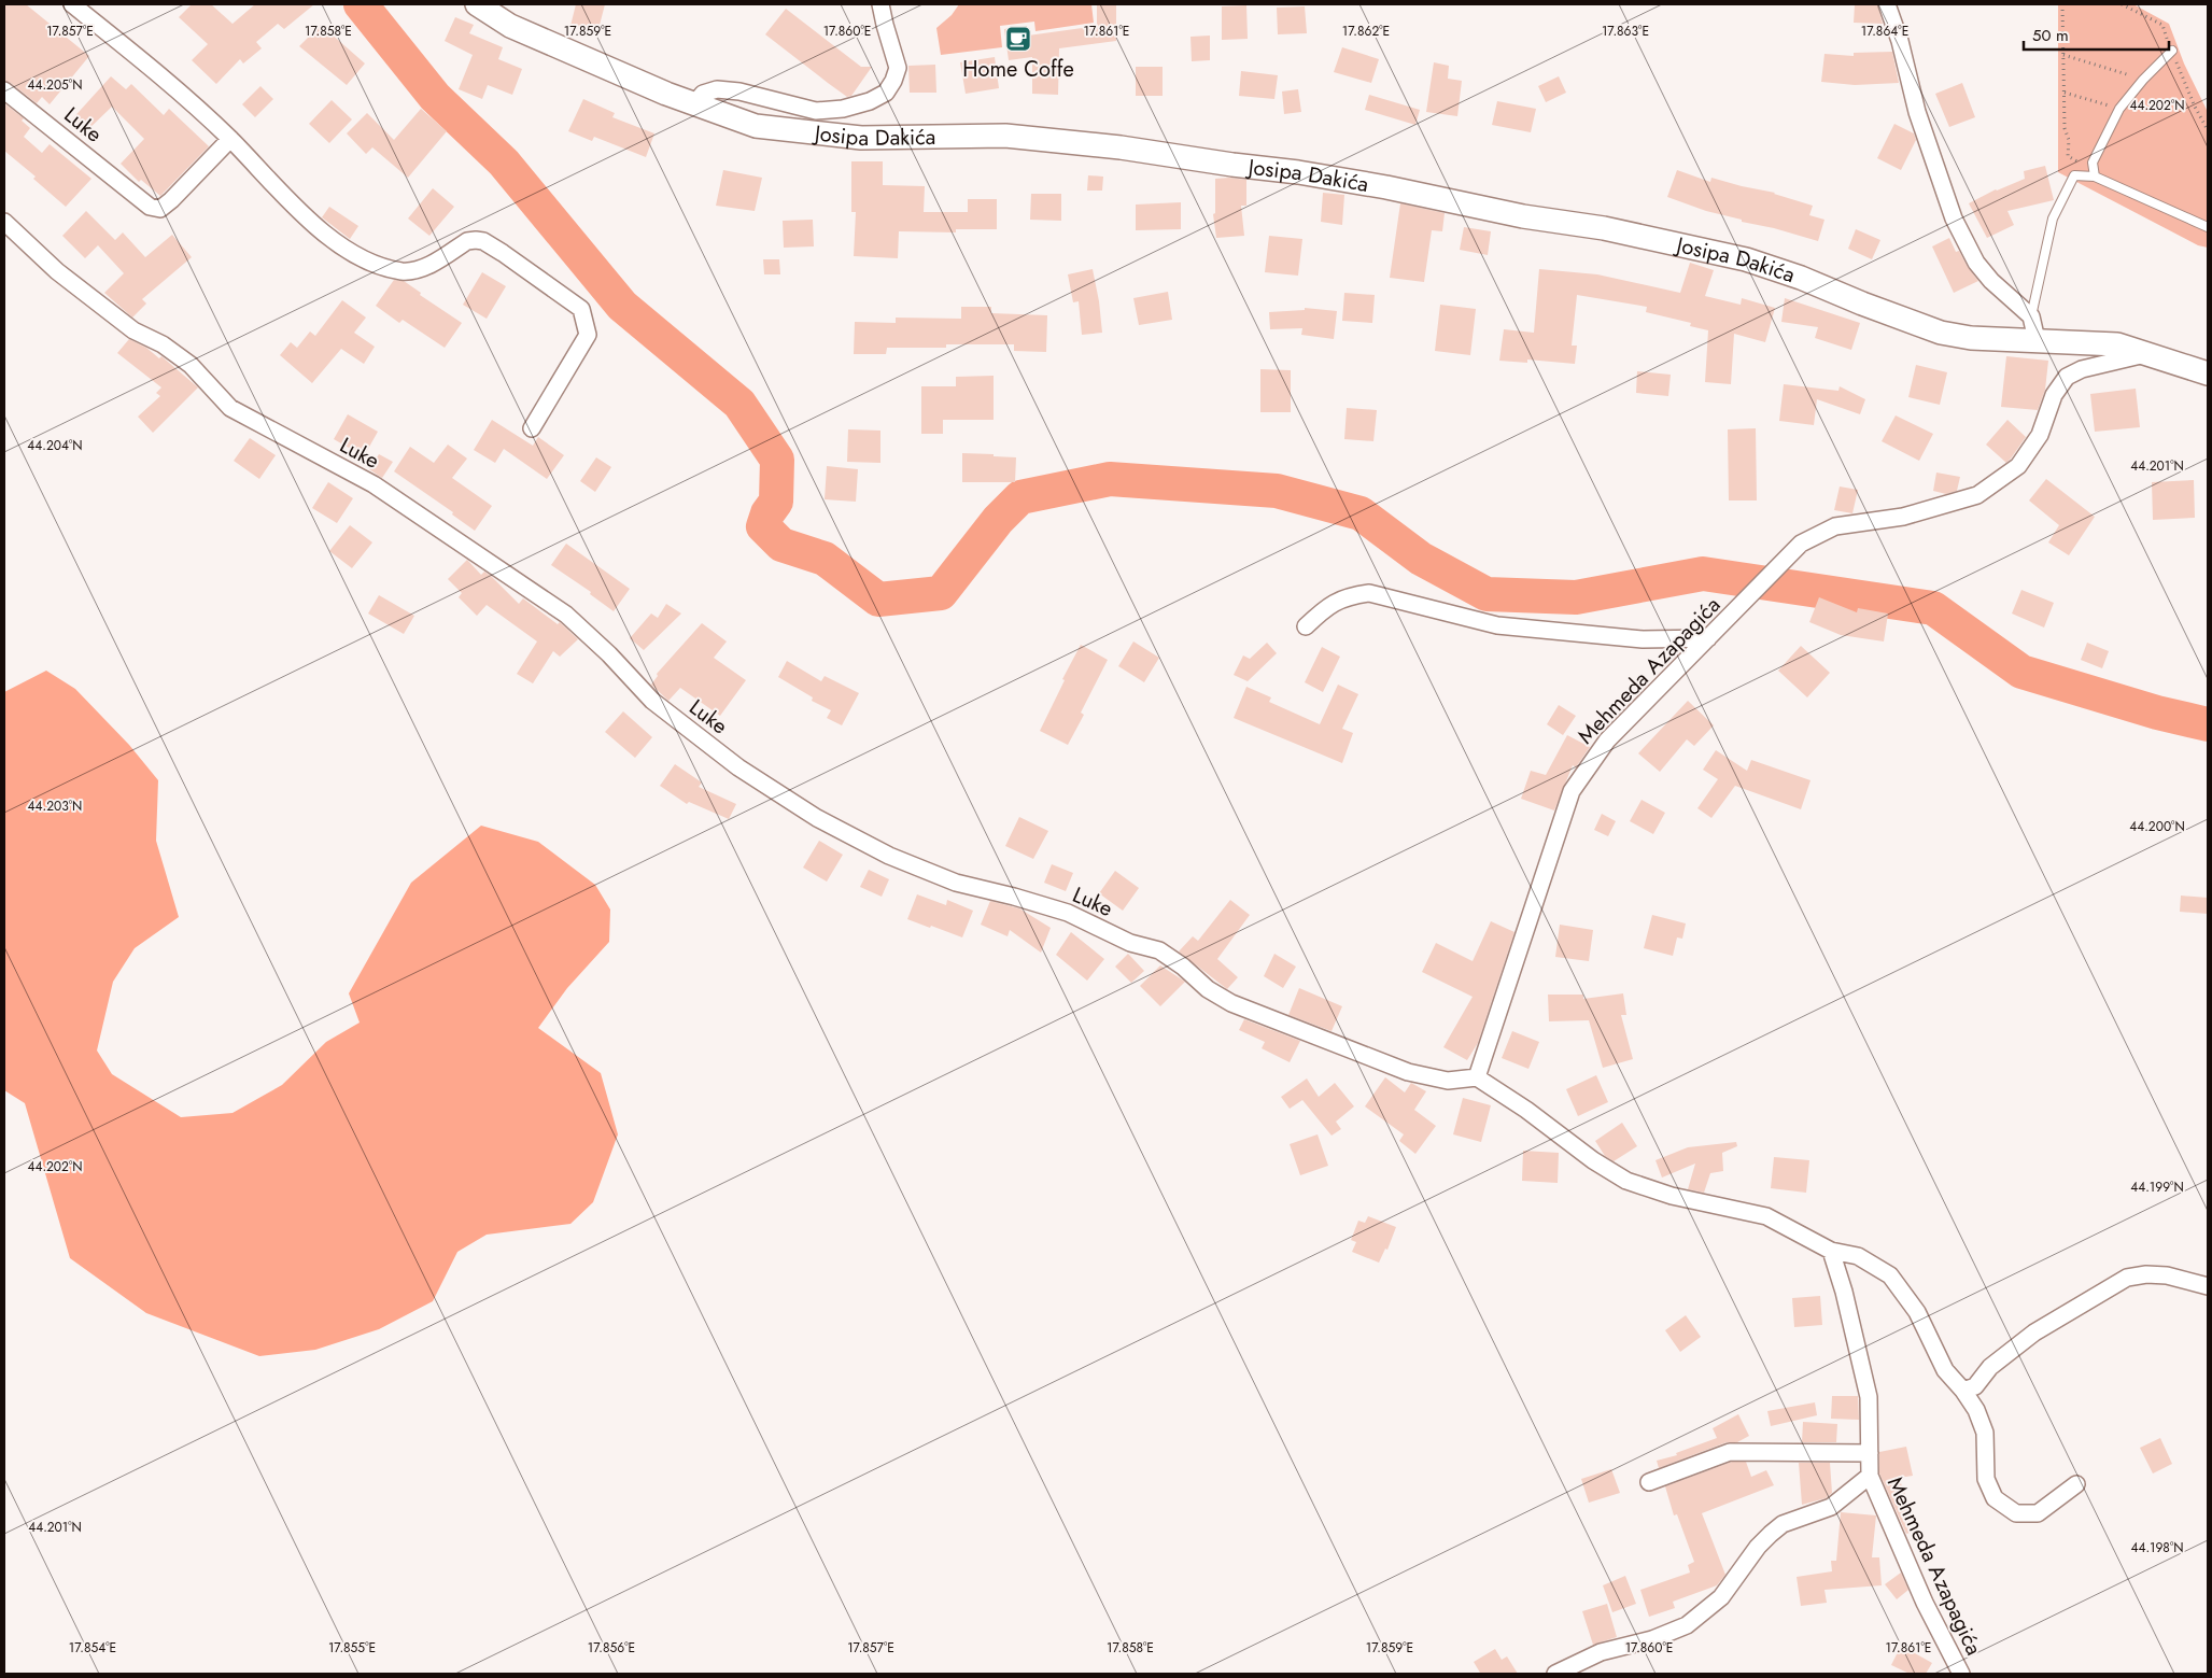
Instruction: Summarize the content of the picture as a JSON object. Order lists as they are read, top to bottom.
{
  "streets": {
    "main road": ["Josipa Dakića"],
    "street": ["Luke", "Mehmeda Azapagića"]
  },
  "crossings": [
    ["Luke", "Mehmeda Azapagića"],
    ["Josipa Dakića", "Mehmeda Azapagića"]
  ],
  "places": {
    "cafe": ["Home Coffe"]
  },
  "scale_bar": "50 m",
  "coordinates": [
    "17.857°E",
    "17.859°E",
    "17.861°E",
    "17.862°E",
    "17.863°E",
    "17.858°E",
    "17.860°E",
    "17.864°E",
    "44.205°N",
    "44.202°N",
    "44.204°N",
    "44.201°N",
    "44.203°N",
    "44.200°N",
    "44.199°N",
    "44.198°N",
    "17.854°E",
    "17.855°E",
    "17.856°E"
  ]
}
